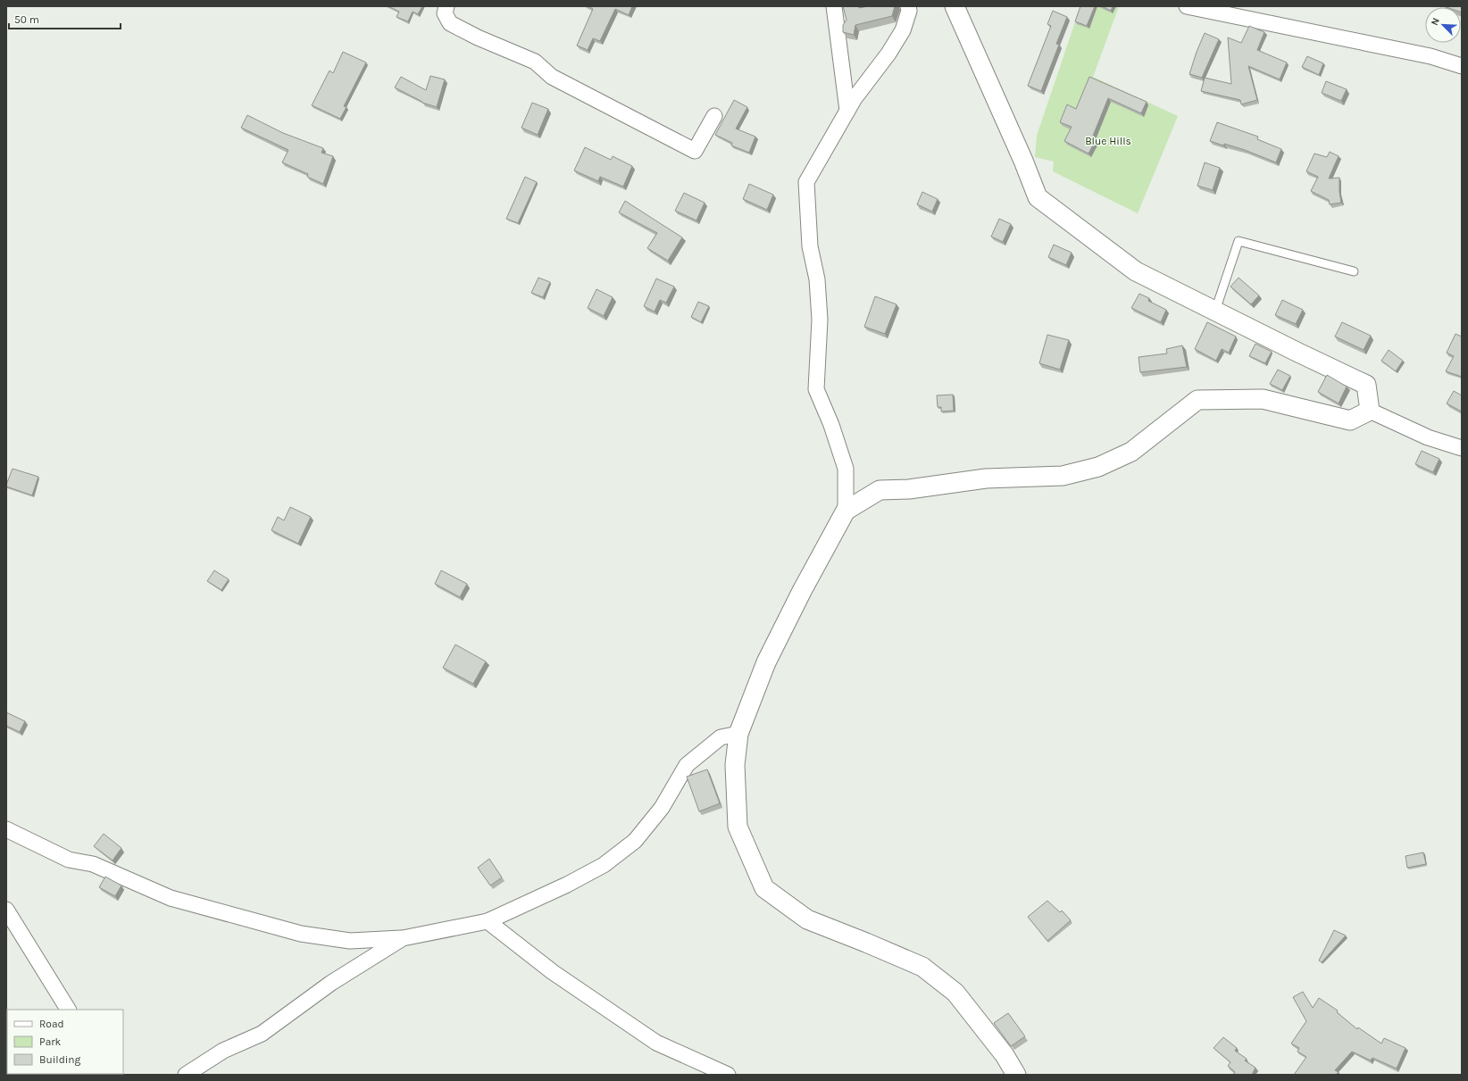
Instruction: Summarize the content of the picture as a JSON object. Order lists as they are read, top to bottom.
{
  "parks": ["Blue Hills"],
  "legend": ["Road", "Park", "Building"],
  "scale_bar": "50 m",
  "north": "top left"
}
